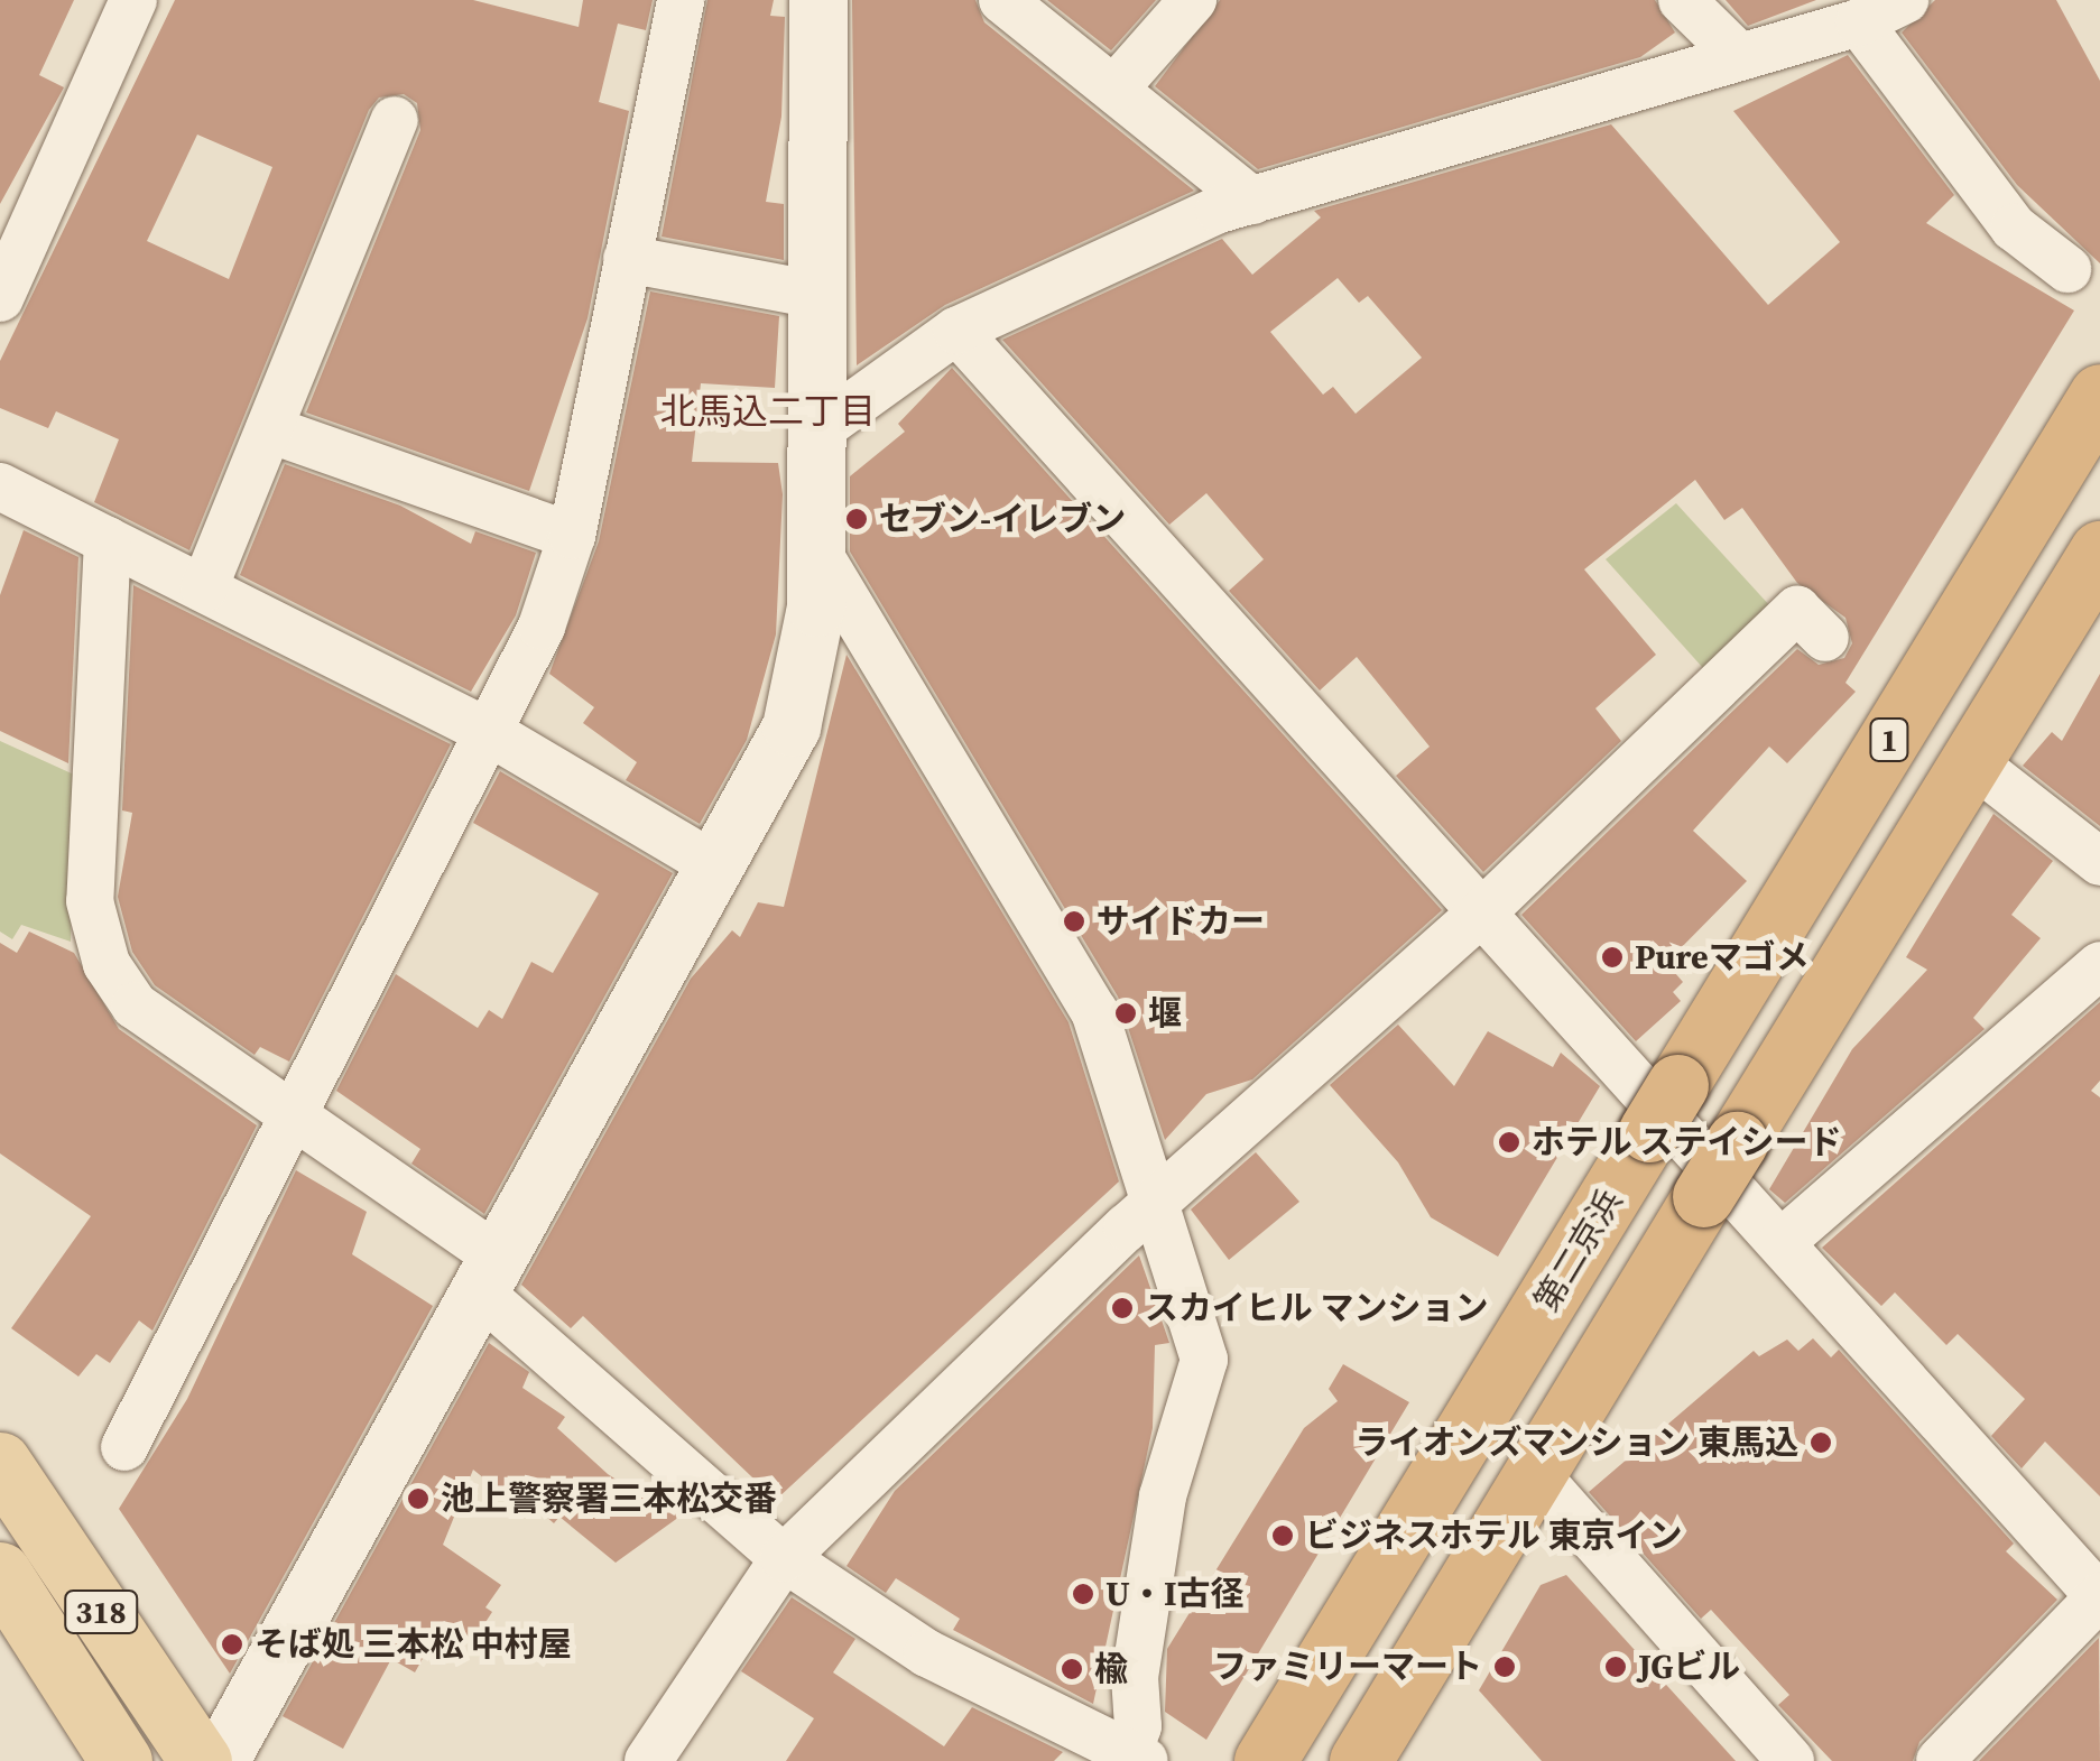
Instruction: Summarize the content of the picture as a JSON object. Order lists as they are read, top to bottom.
{
  "streets": {
    "highway": ["1", "第二京浜"],
    "main road": ["318"]
  },
  "districts": ["北馬込二丁目"],
  "places": [
    "セブン-イレブン",
    "サイドカー",
    "Pureマゴメ",
    "堰",
    "ホテル ステイシード",
    "スカイヒル マンション",
    "ライオンズマンション 東馬込",
    "池上警察署三本松交番",
    "ビジネスホテル 東京イン",
    "U・I古径",
    "そば処 三本松 中村屋",
    "ファミリーマート",
    "JGビル",
    "楡"
  ]
}
